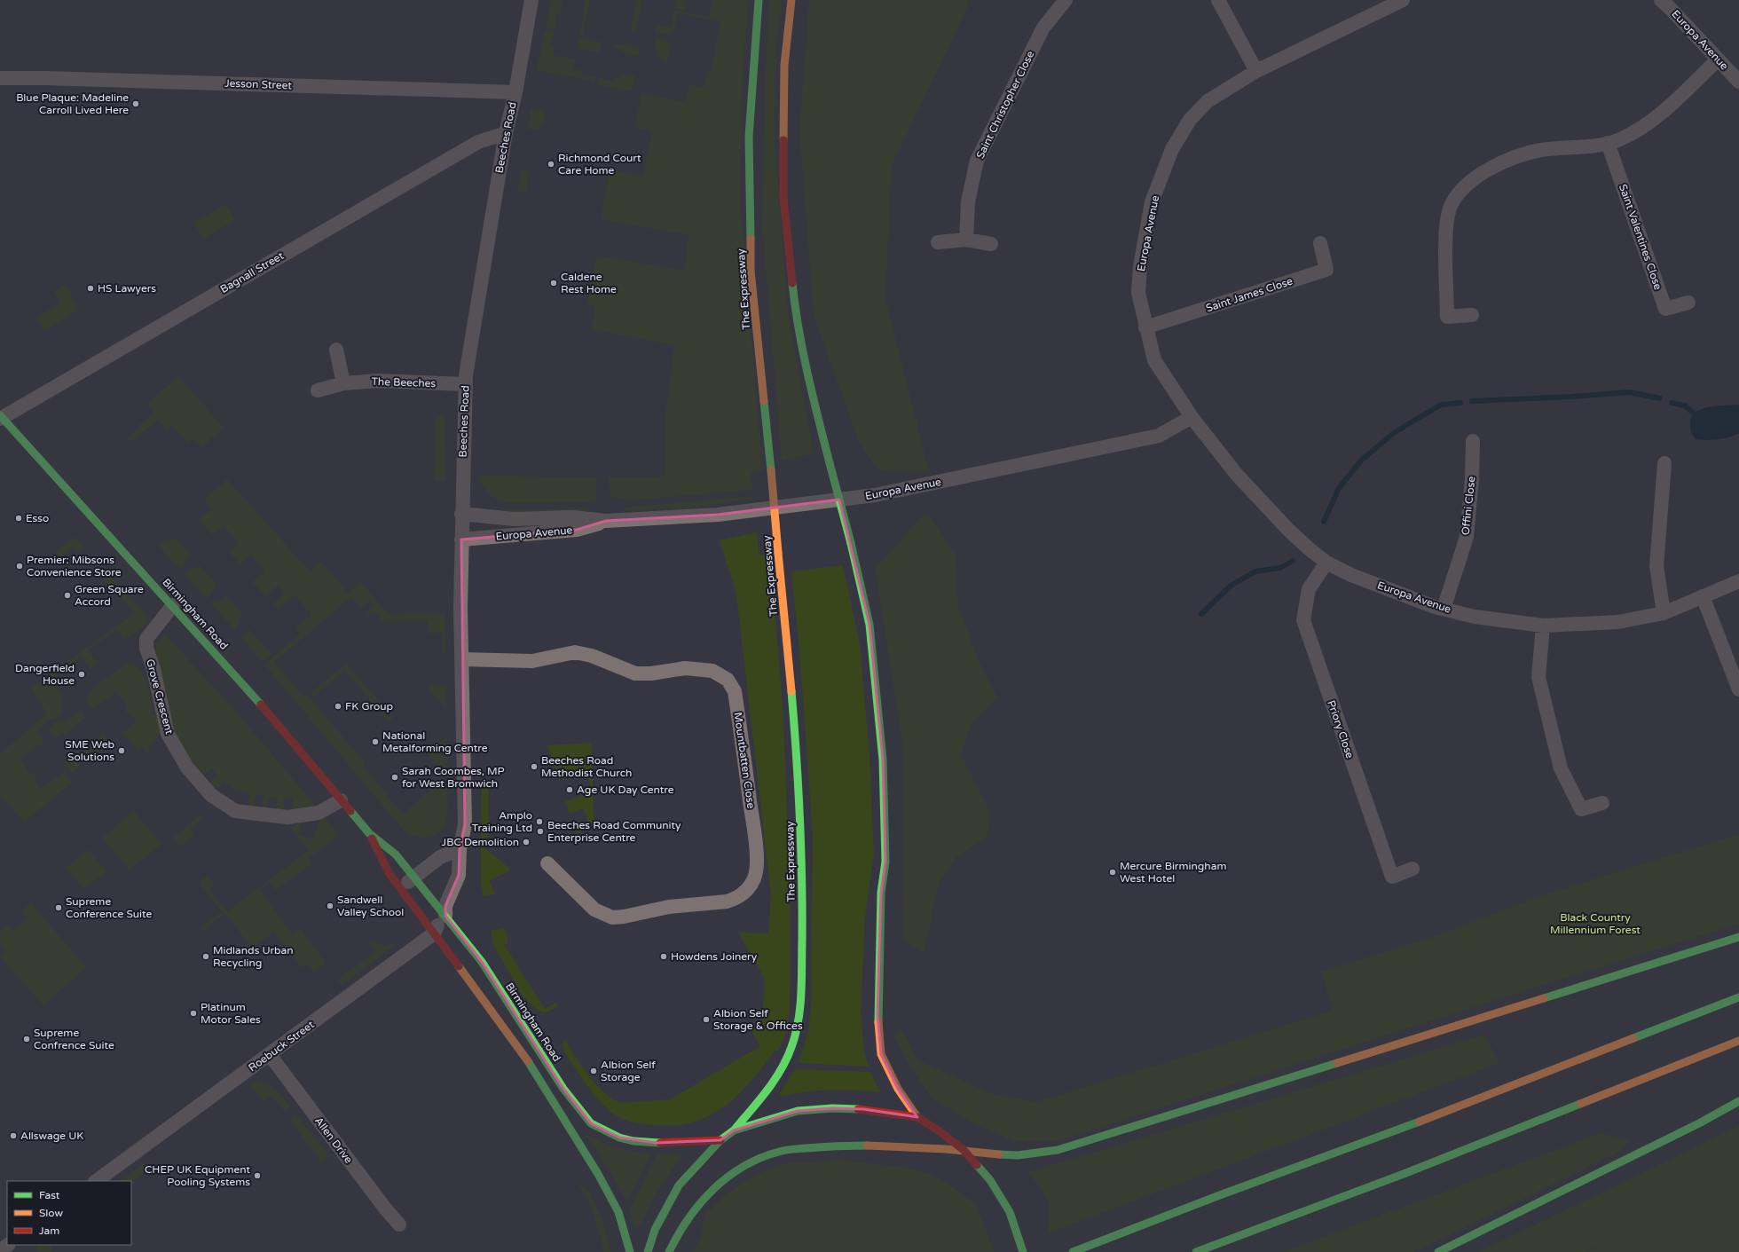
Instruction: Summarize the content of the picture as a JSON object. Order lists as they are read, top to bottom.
{
  "streets": {
    "main road": ["The Expressway", "Birmingham Road"],
    "street": [
      "Europa Avenue",
      "Jesson Street",
      "Saint Christopher Close",
      "Beeches Road",
      "Saint Valentines Close",
      "Bagnall Street",
      "Saint James Close",
      "The Beeches",
      "Offini Close",
      "Grove Crescent",
      "Priory Close",
      "Mountbatten Close",
      "Roebuck Street",
      "Allen Drive"
    ]
  },
  "crossings": [
    ["Europa Avenue", "Beeches Road"],
    ["Europa Avenue", "Saint James Close"],
    ["Europa Avenue", "Offini Close"],
    ["Europa Avenue", "Priory Close"],
    ["Jesson Street", "Beeches Road"],
    ["Beeches Road", "Bagnall Street"],
    ["Beeches Road", "The Beeches"],
    ["Beeches Road", "Birmingham Road"],
    ["Beeches Road", "Mountbatten Close"],
    ["Bagnall Street", "Birmingham Road"],
    ["Birmingham Road", "Grove Crescent"],
    ["Birmingham Road", "Roebuck Street"],
    ["Roebuck Street", "Allen Drive"]
  ],
  "parks": ["Black Country Millennium Forest"],
  "places": [
    "Blue Plaque: Madeline Carroll Lived Here",
    "Richmond Court Care Home",
    "Caldene Rest Home",
    "HS Lawyers",
    "Esso",
    "Premier: Mibsons Convenience Store",
    "Green Square Accord",
    "Dangerfield House",
    "FK Group",
    "National Metalforming Centre",
    "SME Web Solutions",
    "Beeches Road Methodist Church",
    "Sarah Coombes, MP for West Bromwich",
    "Age UK Day Centre",
    "Amplo Training Ltd",
    "Beeches Road Community Enterprise Centre",
    "JBC Demolition",
    "Mercure Birmingham West Hotel",
    "Sandwell Valley School",
    "Supreme Conference Suite",
    "Midlands Urban Recycling",
    "Howdens Joinery",
    "Platinum Motor Sales",
    "Albion Self Storage & Offices",
    "Supreme Confrence Suite",
    "Albion Self Storage",
    "Allswage UK",
    "CHEP UK Equipment Pooling Systems"
  ],
  "legend": ["Fast", "Slow", "Jam"]
}
